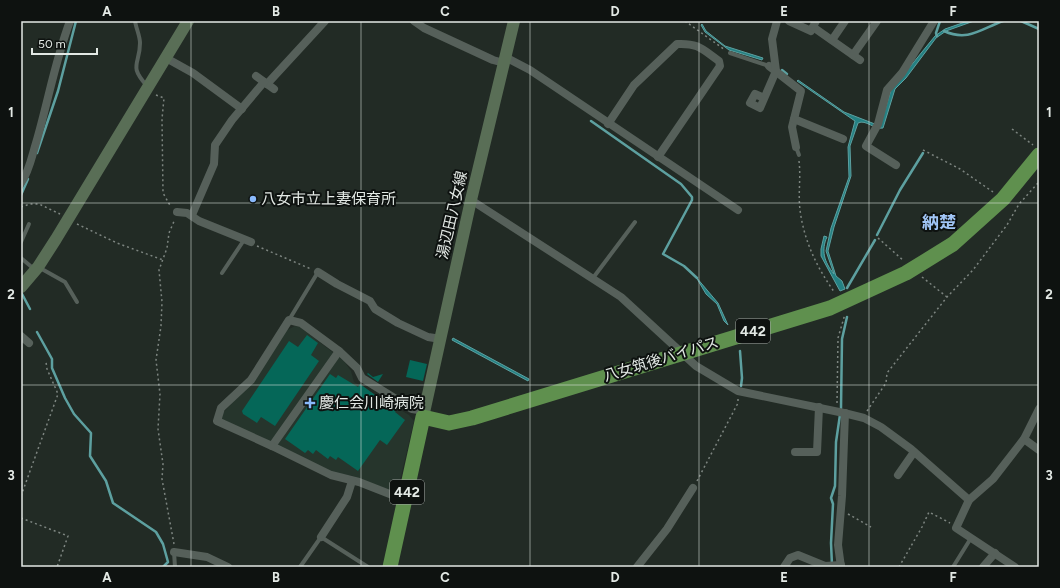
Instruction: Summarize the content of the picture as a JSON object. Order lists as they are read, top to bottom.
{
  "streets": {
    "highway": ["442", "八女筑後バイパス"],
    "main road": ["湯辺田八女線"]
  },
  "crossings": [
    ["湯辺田八女線", "442"],
    ["湯辺田八女線", "八女筑後バイパス"],
    ["442", "八女筑後バイパス"]
  ],
  "districts": ["納楚"],
  "places": {
    "other": ["八女市立上妻保育所"],
    "health": ["慶仁会川崎病院"]
  },
  "scale_bar": "50 m",
  "grid": {
    "columns": [
      "A",
      "B",
      "C",
      "D",
      "E",
      "F"
    ],
    "rows": ["1", "2", "3"]
  }
}
